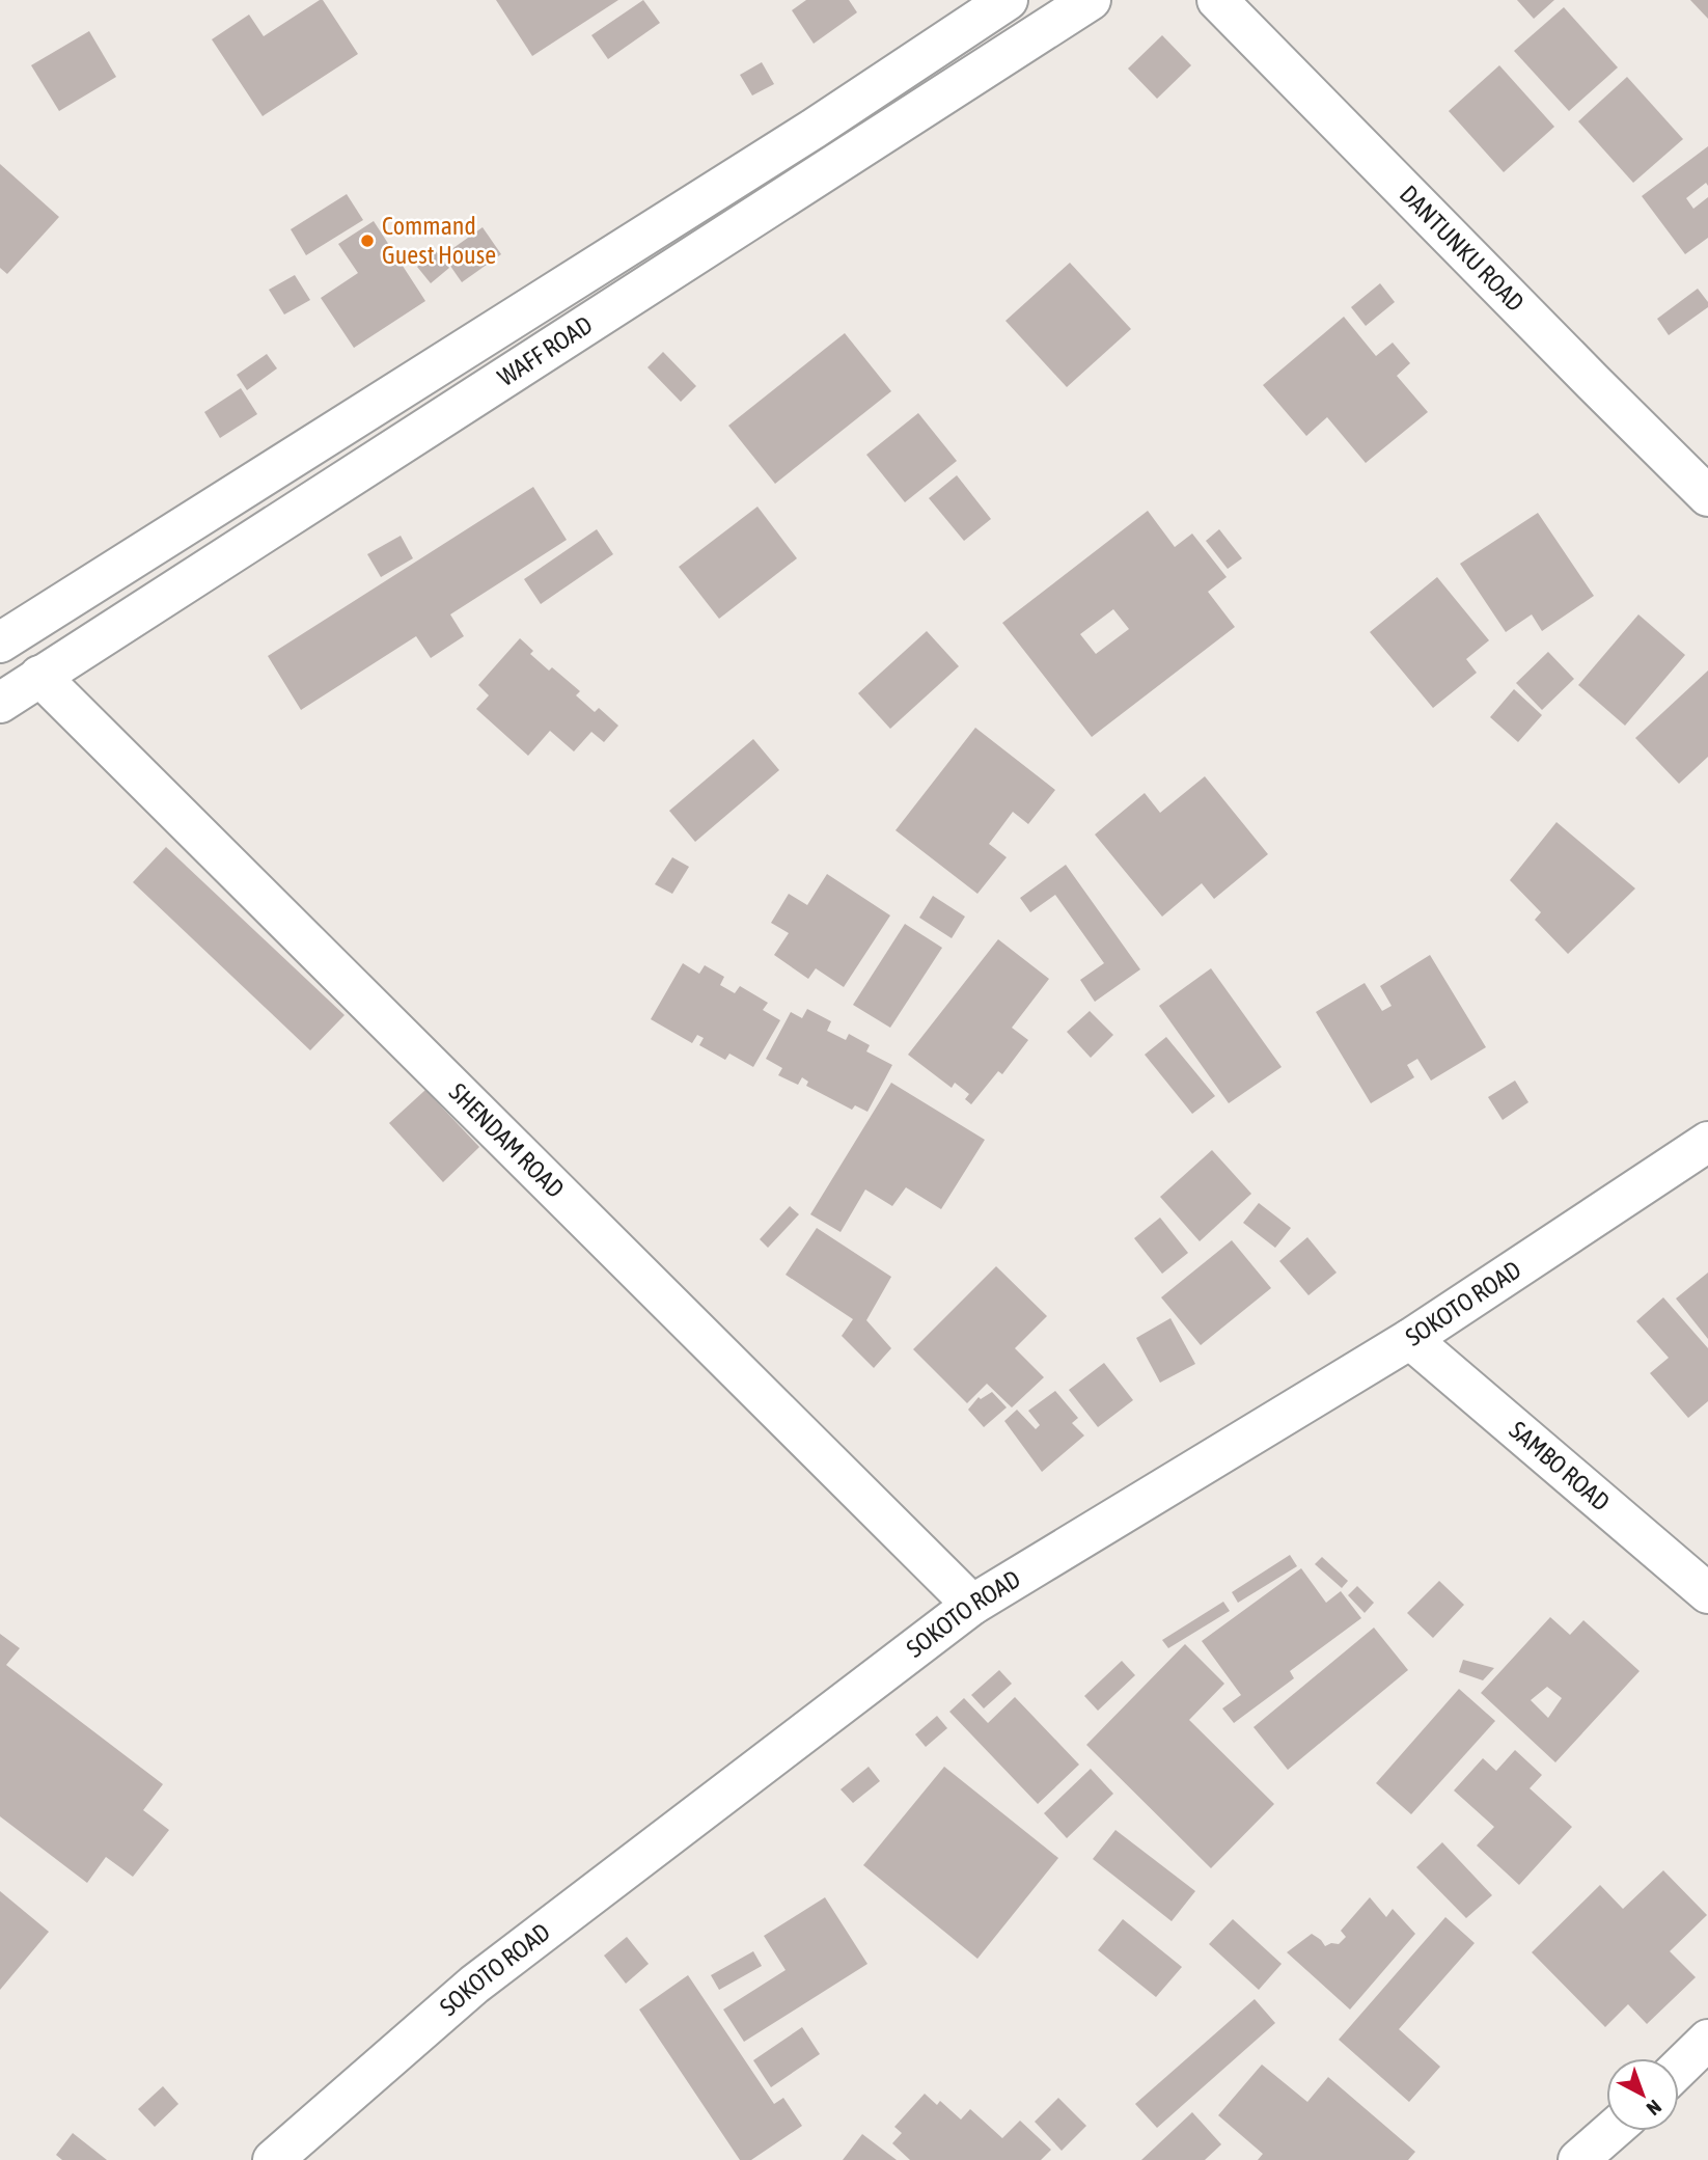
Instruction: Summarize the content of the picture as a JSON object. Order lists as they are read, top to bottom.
{
  "streets": {
    "street": [
      "DANTUNKU ROAD",
      "WAFF ROAD",
      "SHENDAM ROAD",
      "SOKOTO ROAD",
      "SAMBO ROAD"
    ]
  },
  "crossings": [
    ["WAFF ROAD", "SHENDAM ROAD"],
    ["SHENDAM ROAD", "SOKOTO ROAD"],
    ["SOKOTO ROAD", "SAMBO ROAD"]
  ],
  "places": ["Command Guest House"],
  "north": "bottom right"
}
